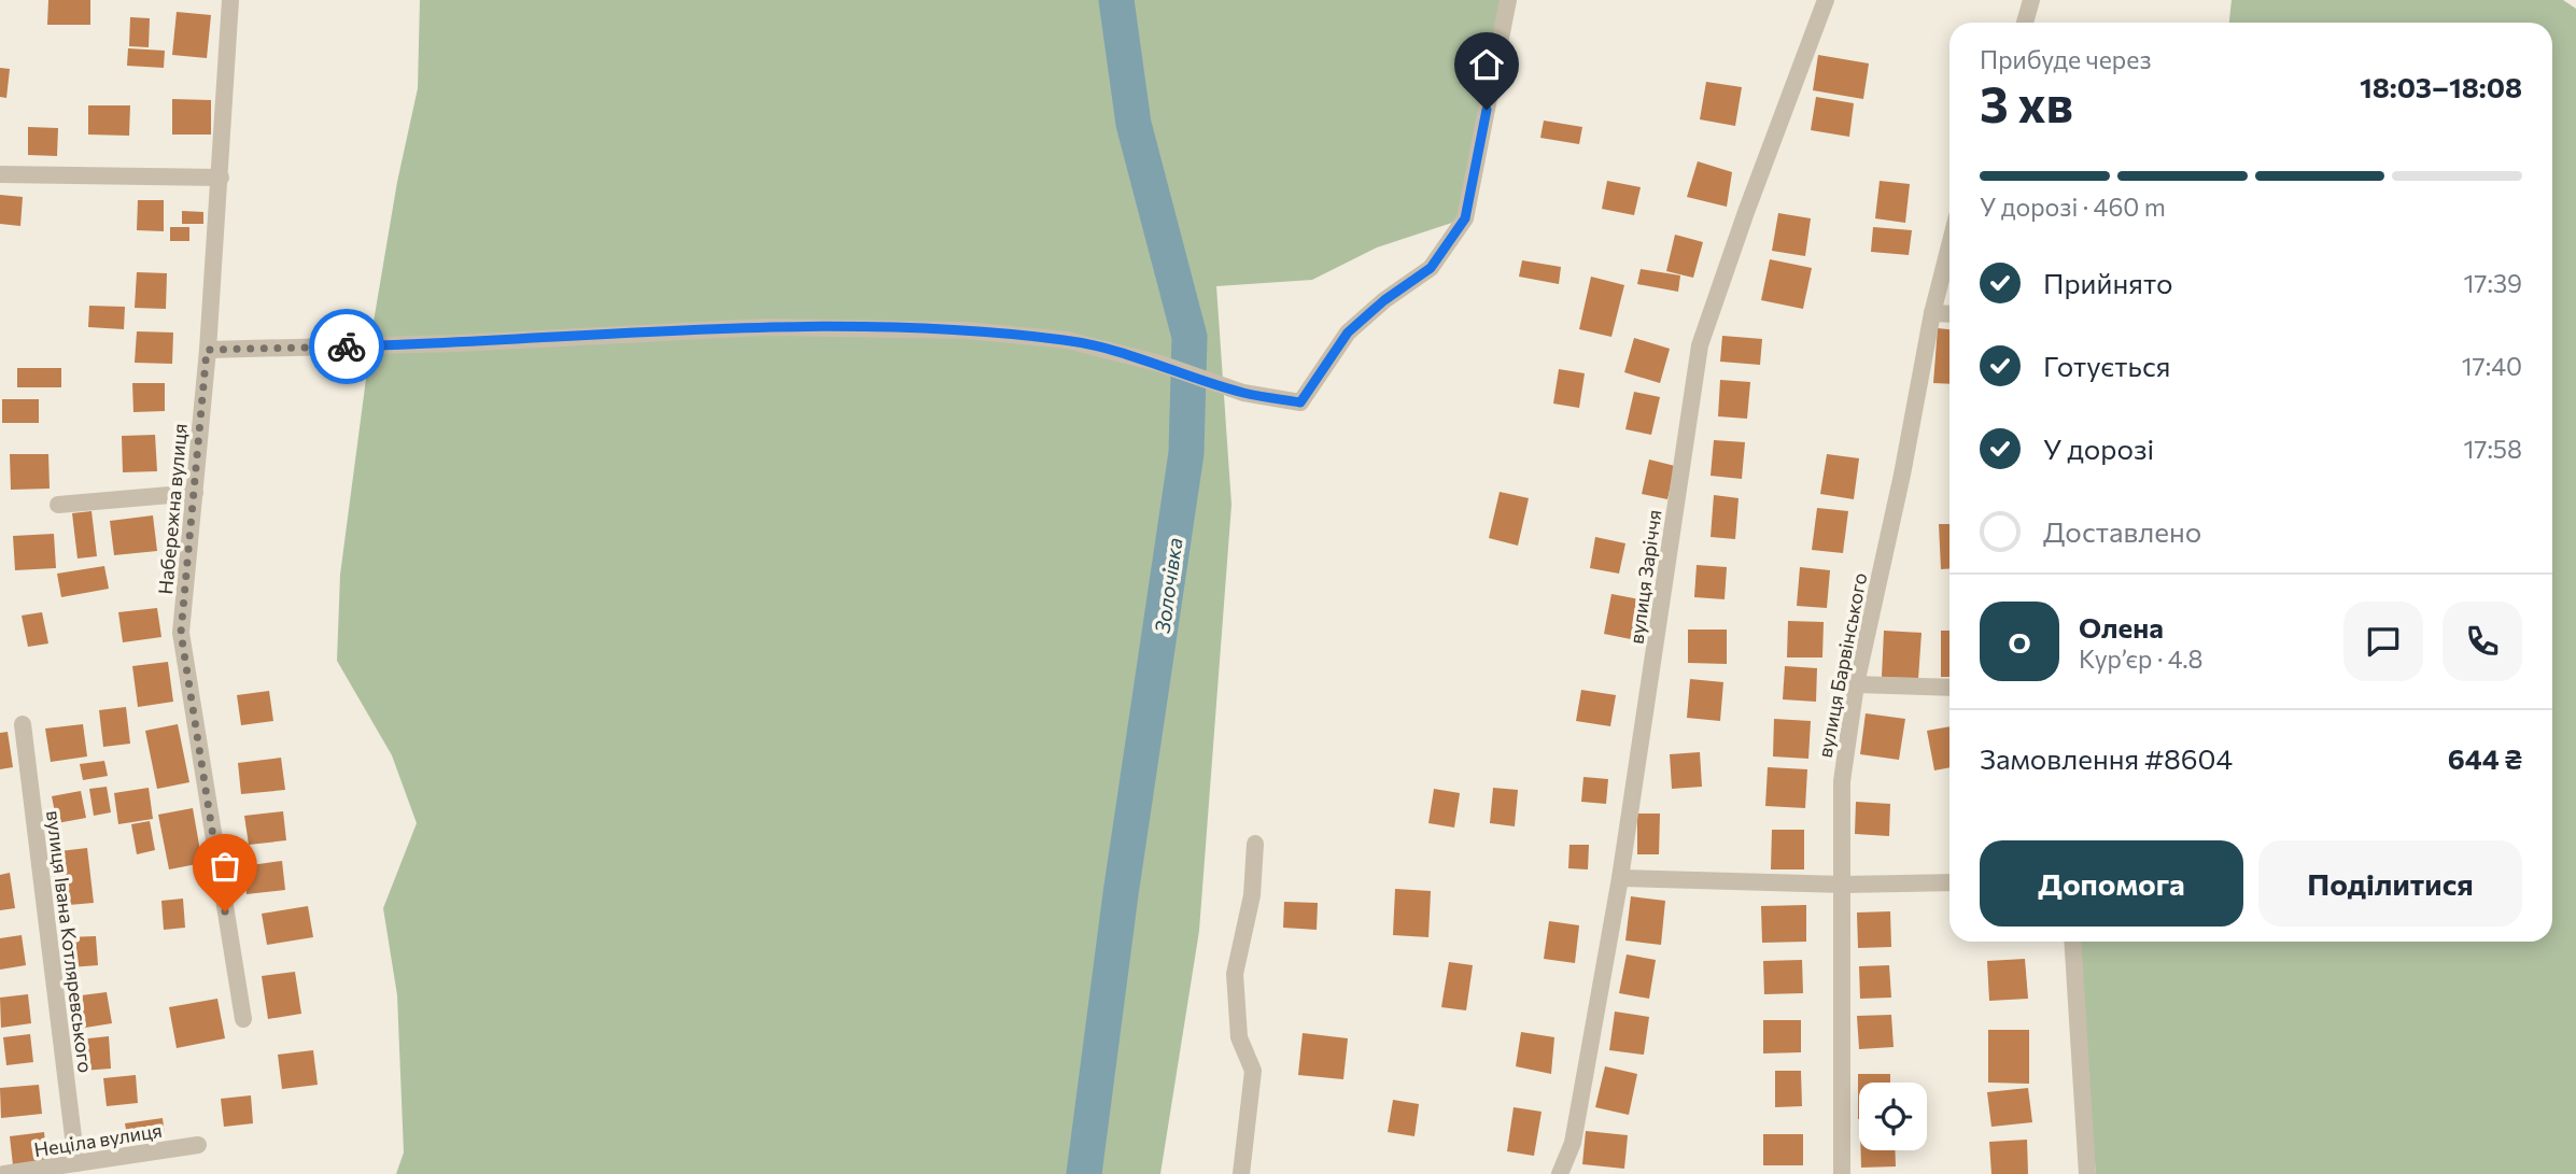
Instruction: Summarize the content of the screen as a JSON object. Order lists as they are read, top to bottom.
{
  "streets": {
    "street": [
      "Набережна вулиця",
      "вулиця Заріччя",
      "вулиця Барвінського",
      "вулиця Івана Котляревського",
      "Неціла вулиця"
    ]
  },
  "crossings": [
    ["вулиця Івана Котляревського", "Неціла вулиця"]
  ],
  "water": ["Золочівка"],
  "page": {
    "heading": ["3 хв", "Прибуде через", "18:03–18:08"],
    "panel": [
      "Олена",
      "Кур’єр · 4.8",
      "Замовлення #8604",
      "644 ₴"
    ],
    "bar": "У дорозі · 460 m",
    "list": [
      ["Прийнято", "17:39"],
      ["Готується", "17:40"],
      ["У дорозі", "17:58"],
      "Доставлено"
    ],
    "round": "О",
    "buttons": ["Допомога", "Поділитися"]
  }
}
